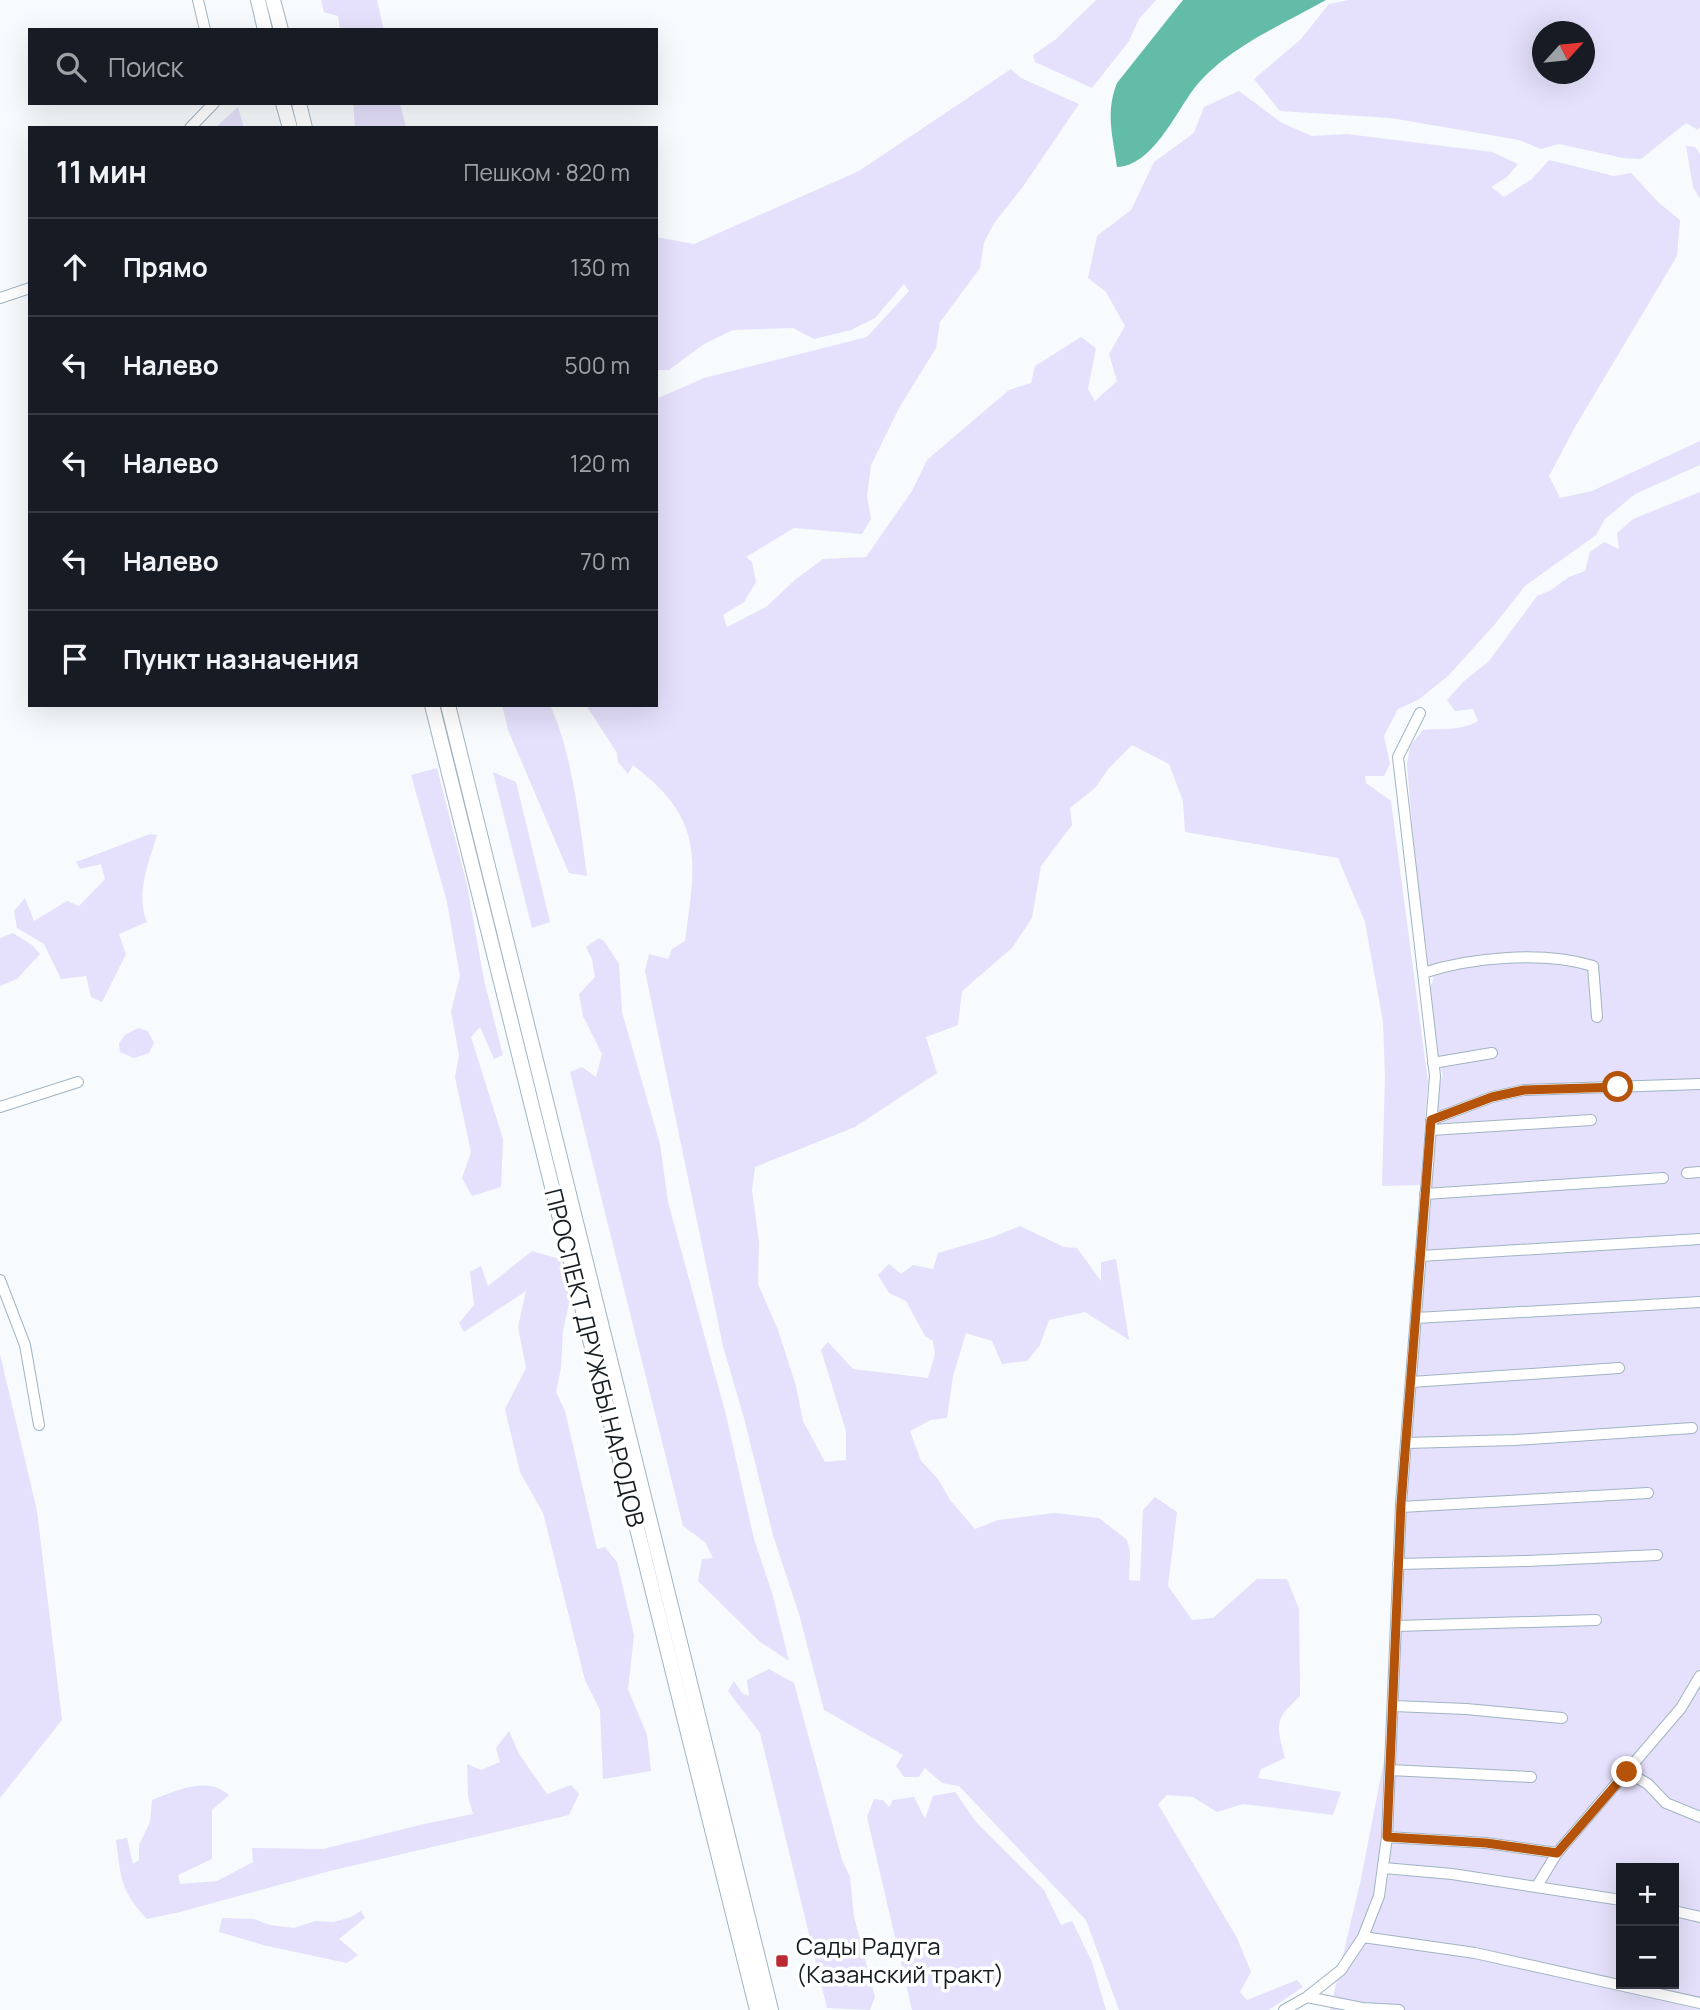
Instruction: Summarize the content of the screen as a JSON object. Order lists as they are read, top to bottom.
{
  "streets": {
    "main road": ["ПРОСПЕКТ ДРУЖБЫ НАРОДОВ"]
  },
  "places": {
    "transit": ["Сады Радуга (Казанский тракт)"]
  },
  "north": "top right",
  "page": {
    "search": "Поиск",
    "heading": ["11 мин", "Пешком · 820 m"],
    "list": [
      ["Прямо", "130 m"],
      ["Налево", "500 m"],
      ["Налево", "120 m"],
      ["Налево", "70 m"],
      "Пункт назначения"
    ],
    "map_buttons": ["+", "−"]
  }
}
